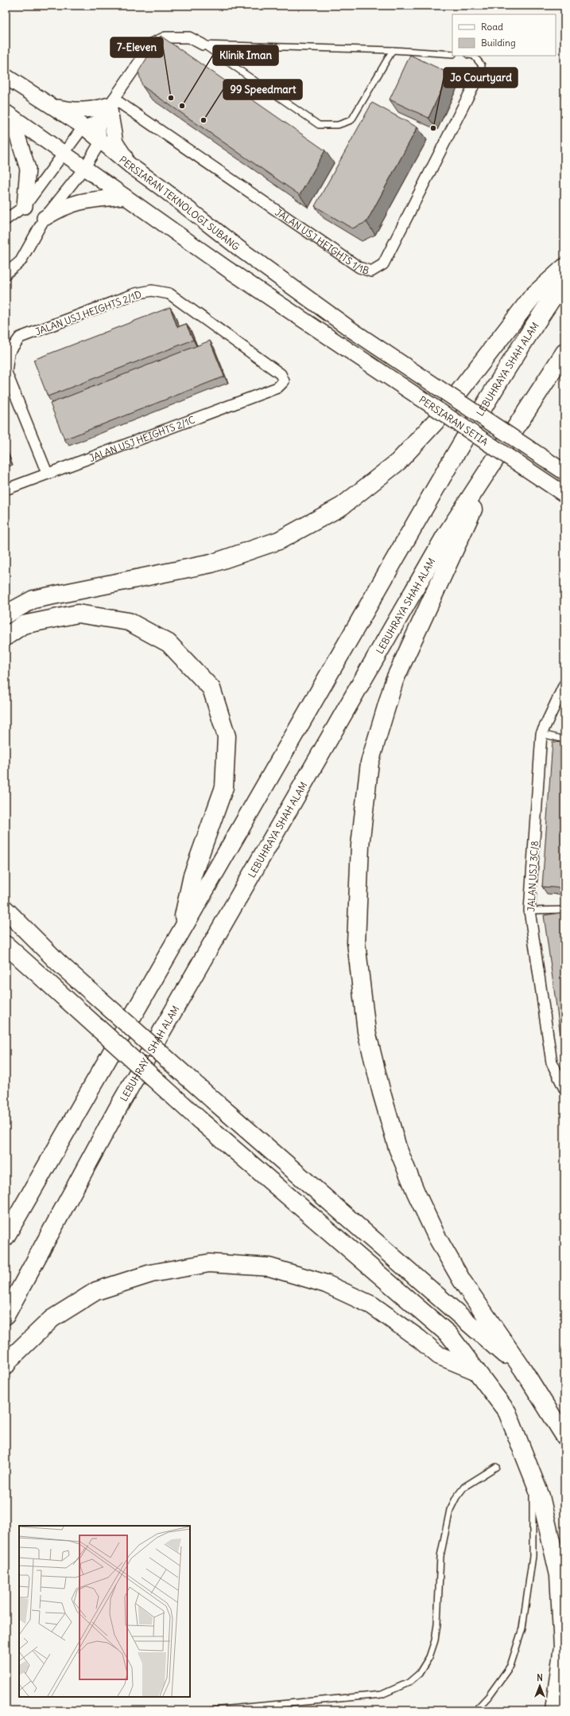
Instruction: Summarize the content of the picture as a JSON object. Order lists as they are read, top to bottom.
{
  "streets": {
    "highway": ["LEBUHRAYA SHAH ALAM"],
    "main road": ["PERSIARAN TEKNOLOGI SUBANG", "PERSIARAN SETIA"],
    "street": [
      "JALAN USJ HEIGHTS 1/1B",
      "JALAN USJ HEIGHTS 2/1D",
      "JALAN USJ HEIGHTS 2/1C",
      "JALAN USJ 3C/8"
    ]
  },
  "crossings": [
    ["PERSIARAN TEKNOLOGI SUBANG", "PERSIARAN SETIA"],
    ["JALAN USJ HEIGHTS 2/1D", "JALAN USJ HEIGHTS 2/1C"]
  ],
  "places": [
    "7-Eleven",
    "Klinik Iman",
    "99 Speedmart",
    "Jo Courtyard"
  ],
  "legend": ["Road", "Building"],
  "north": "top"
}
